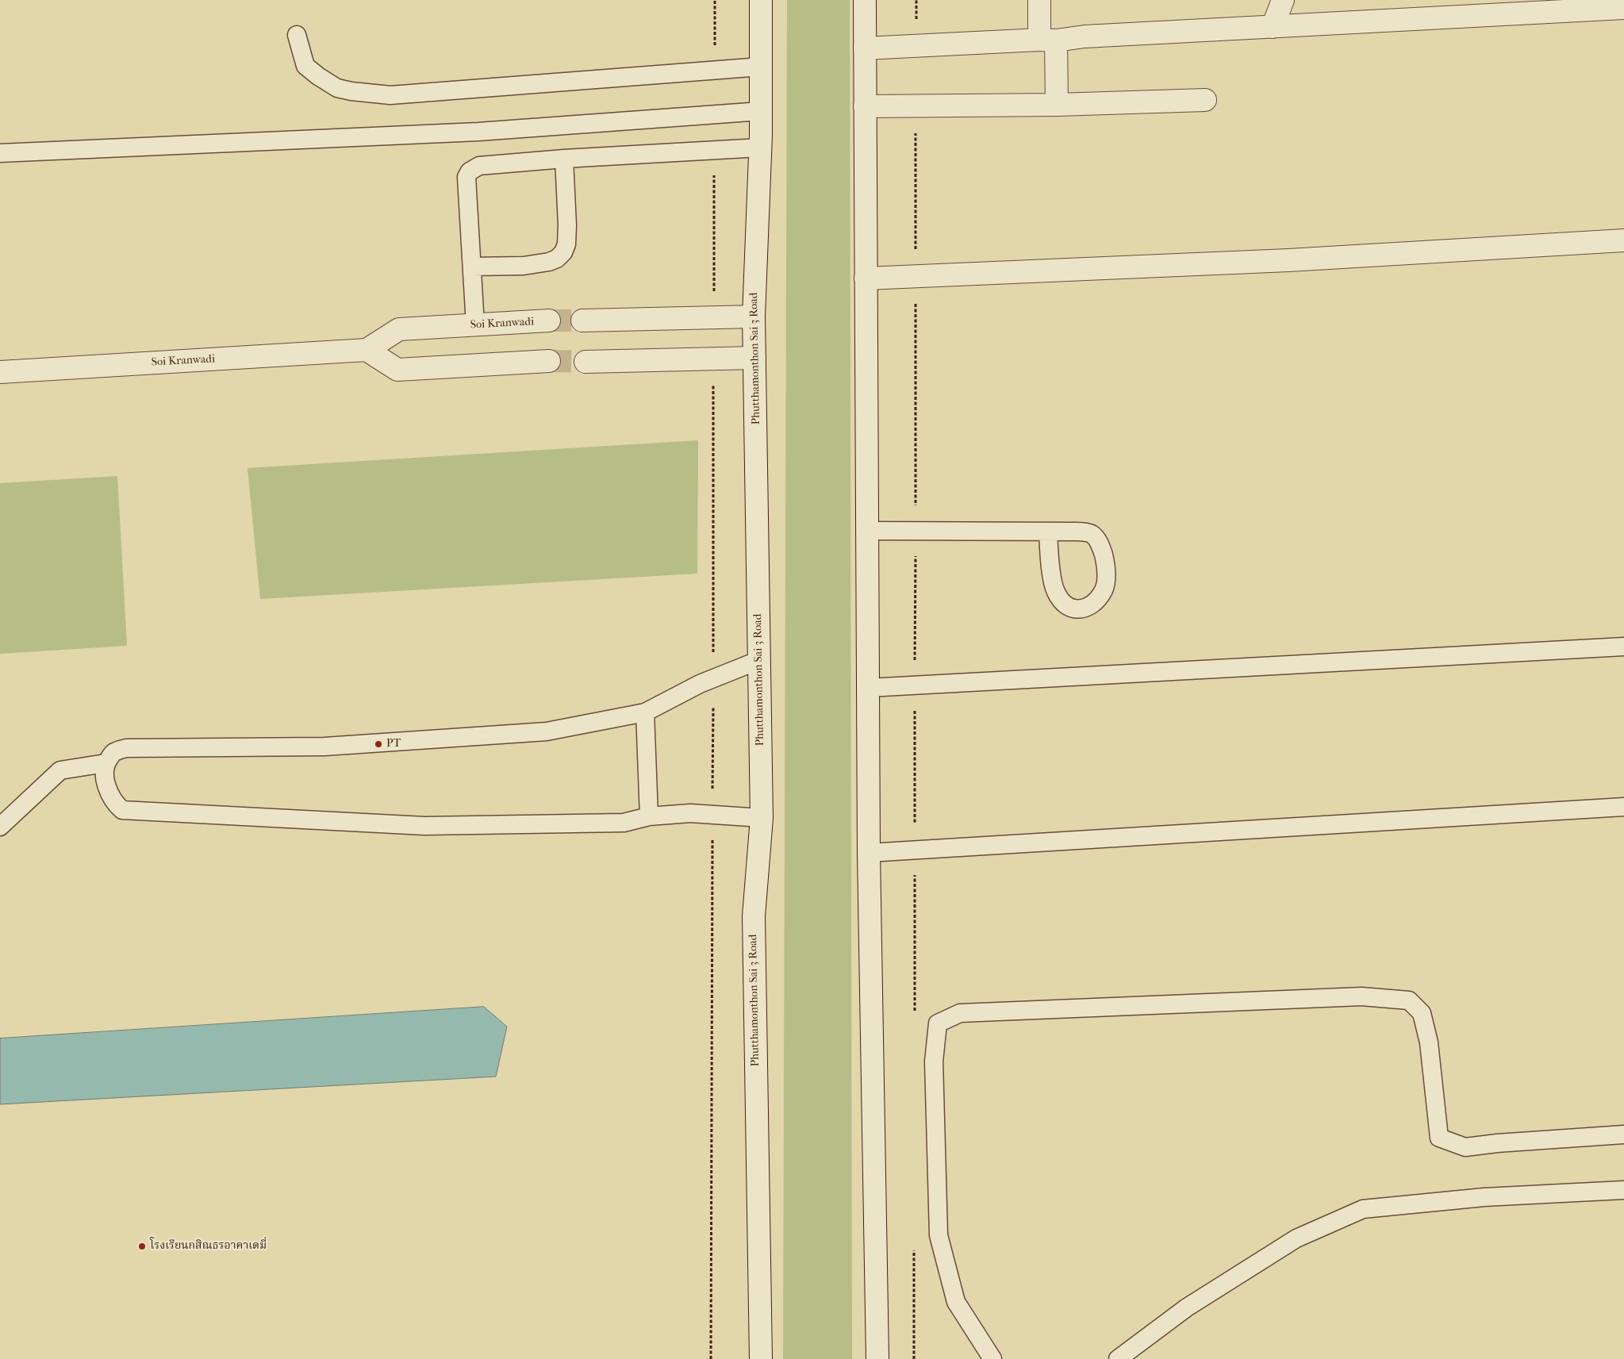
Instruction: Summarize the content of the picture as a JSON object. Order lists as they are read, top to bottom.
{
  "streets": {
    "street": ["Soi Kranwadi", "Phutthamonthon Sai 3 Road"]
  },
  "places": ["PT", "โรงเรียนกสิณธรอาคาเดมี่"]
}
